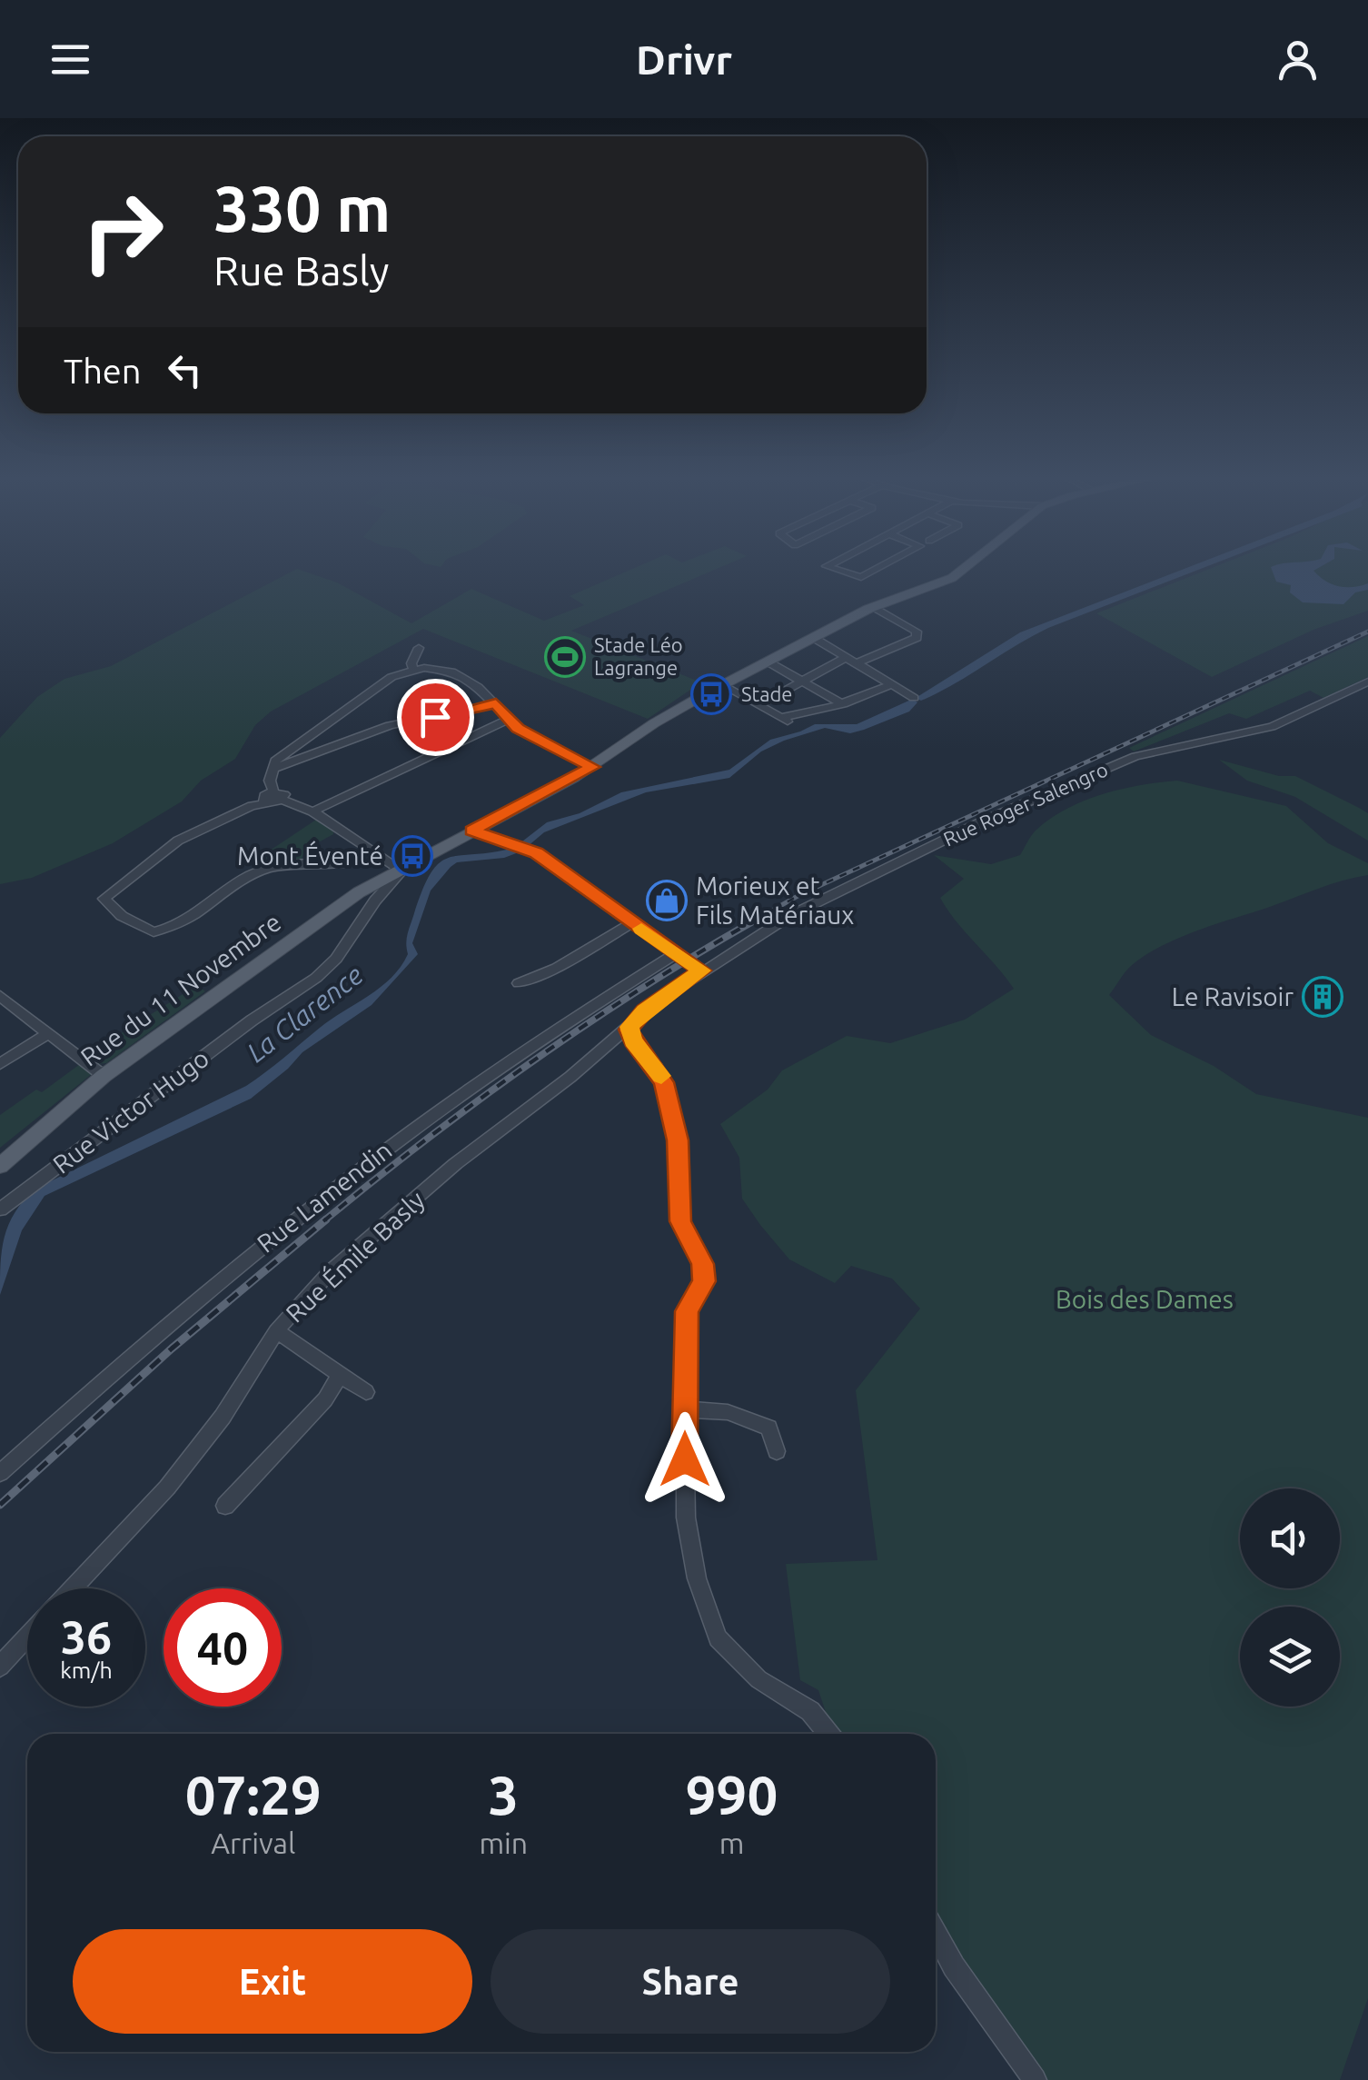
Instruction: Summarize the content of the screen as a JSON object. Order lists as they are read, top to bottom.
{
  "streets": {
    "main road": ["Rue du 11 Novembre"],
    "street": [
      "Rue Roger Salengro",
      "Rue Victor Hugo",
      "Rue Lamendin",
      "Rue Émile Basly"
    ]
  },
  "crossings": [
    ["Rue Roger Salengro", "Rue Émile Basly"],
    ["Rue du 11 Novembre", "Rue Victor Hugo"]
  ],
  "water": ["La Clarence"],
  "parks": ["Bois des Dames"],
  "places": {
    "sports": ["Stade Léo Lagrange"],
    "bus stop": ["Stade", "Mont Éventé"],
    "shop": ["Morieux et Fils Matériaux"],
    "building": ["Le Ravisoir"]
  },
  "page": {
    "header": "Drivr",
    "turn": ["330 m", "Rue Basly"],
    "then": "Then",
    "speed": "36 km/h",
    "limit": "40",
    "eta": [
      "07:29",
      "Arrival",
      "3",
      "min",
      "990",
      "m"
    ],
    "buttons": ["Exit", "Share"]
  }
}
